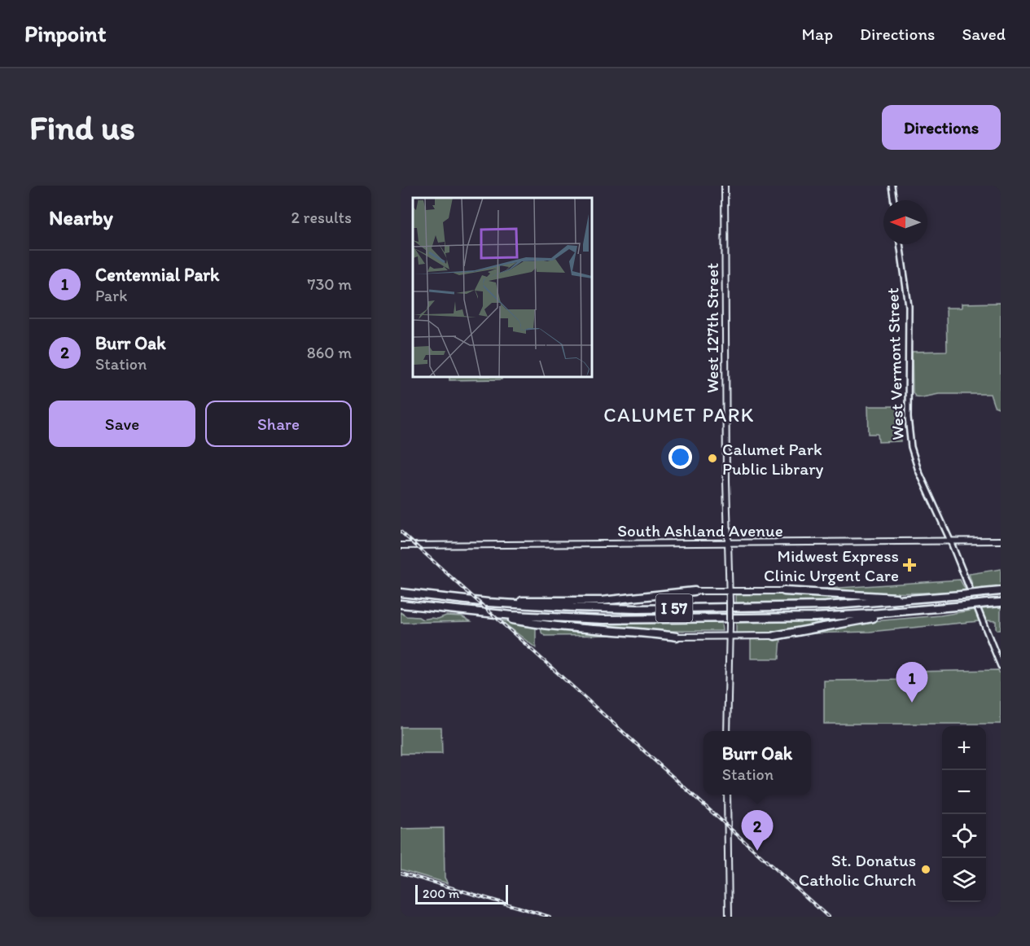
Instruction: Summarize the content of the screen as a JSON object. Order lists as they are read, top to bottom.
{
  "streets": {
    "highway": ["I 57"],
    "main road": ["West 127th Street", "South Ashland Avenue"],
    "street": ["West Vermont Street"]
  },
  "crossings": [
    ["West 127th Street", "South Ashland Avenue"],
    ["West Vermont Street", "South Ashland Avenue"]
  ],
  "districts": ["CALUMET PARK"],
  "places": {
    "other": ["Calumet Park Public Library", "St. Donatus Catholic Church"],
    "health": ["Midwest Express Clinic Urgent Care"]
  },
  "scale_bar": "200 m",
  "north": "left",
  "page": {
    "header": "Pinpoint",
    "nav": ["Map", "Directions", "Saved"],
    "buttons": [
      "Directions",
      ["Save", "Share"]
    ],
    "title": "Find us",
    "heading": ["Nearby", "2 results"],
    "list": [
      {
        "mark": "1",
        "name": "Centennial Park",
        "note": "Park",
        "value": "730 m"
      },
      {
        "mark": "2",
        "name": "Burr Oak",
        "note": "Station",
        "value": "860 m"
      }
    ],
    "pins": ["1", "2"],
    "map_buttons": ["+", "−"],
    "popup": ["Burr Oak", "Station"],
    "scale": "200 m"
  }
}
